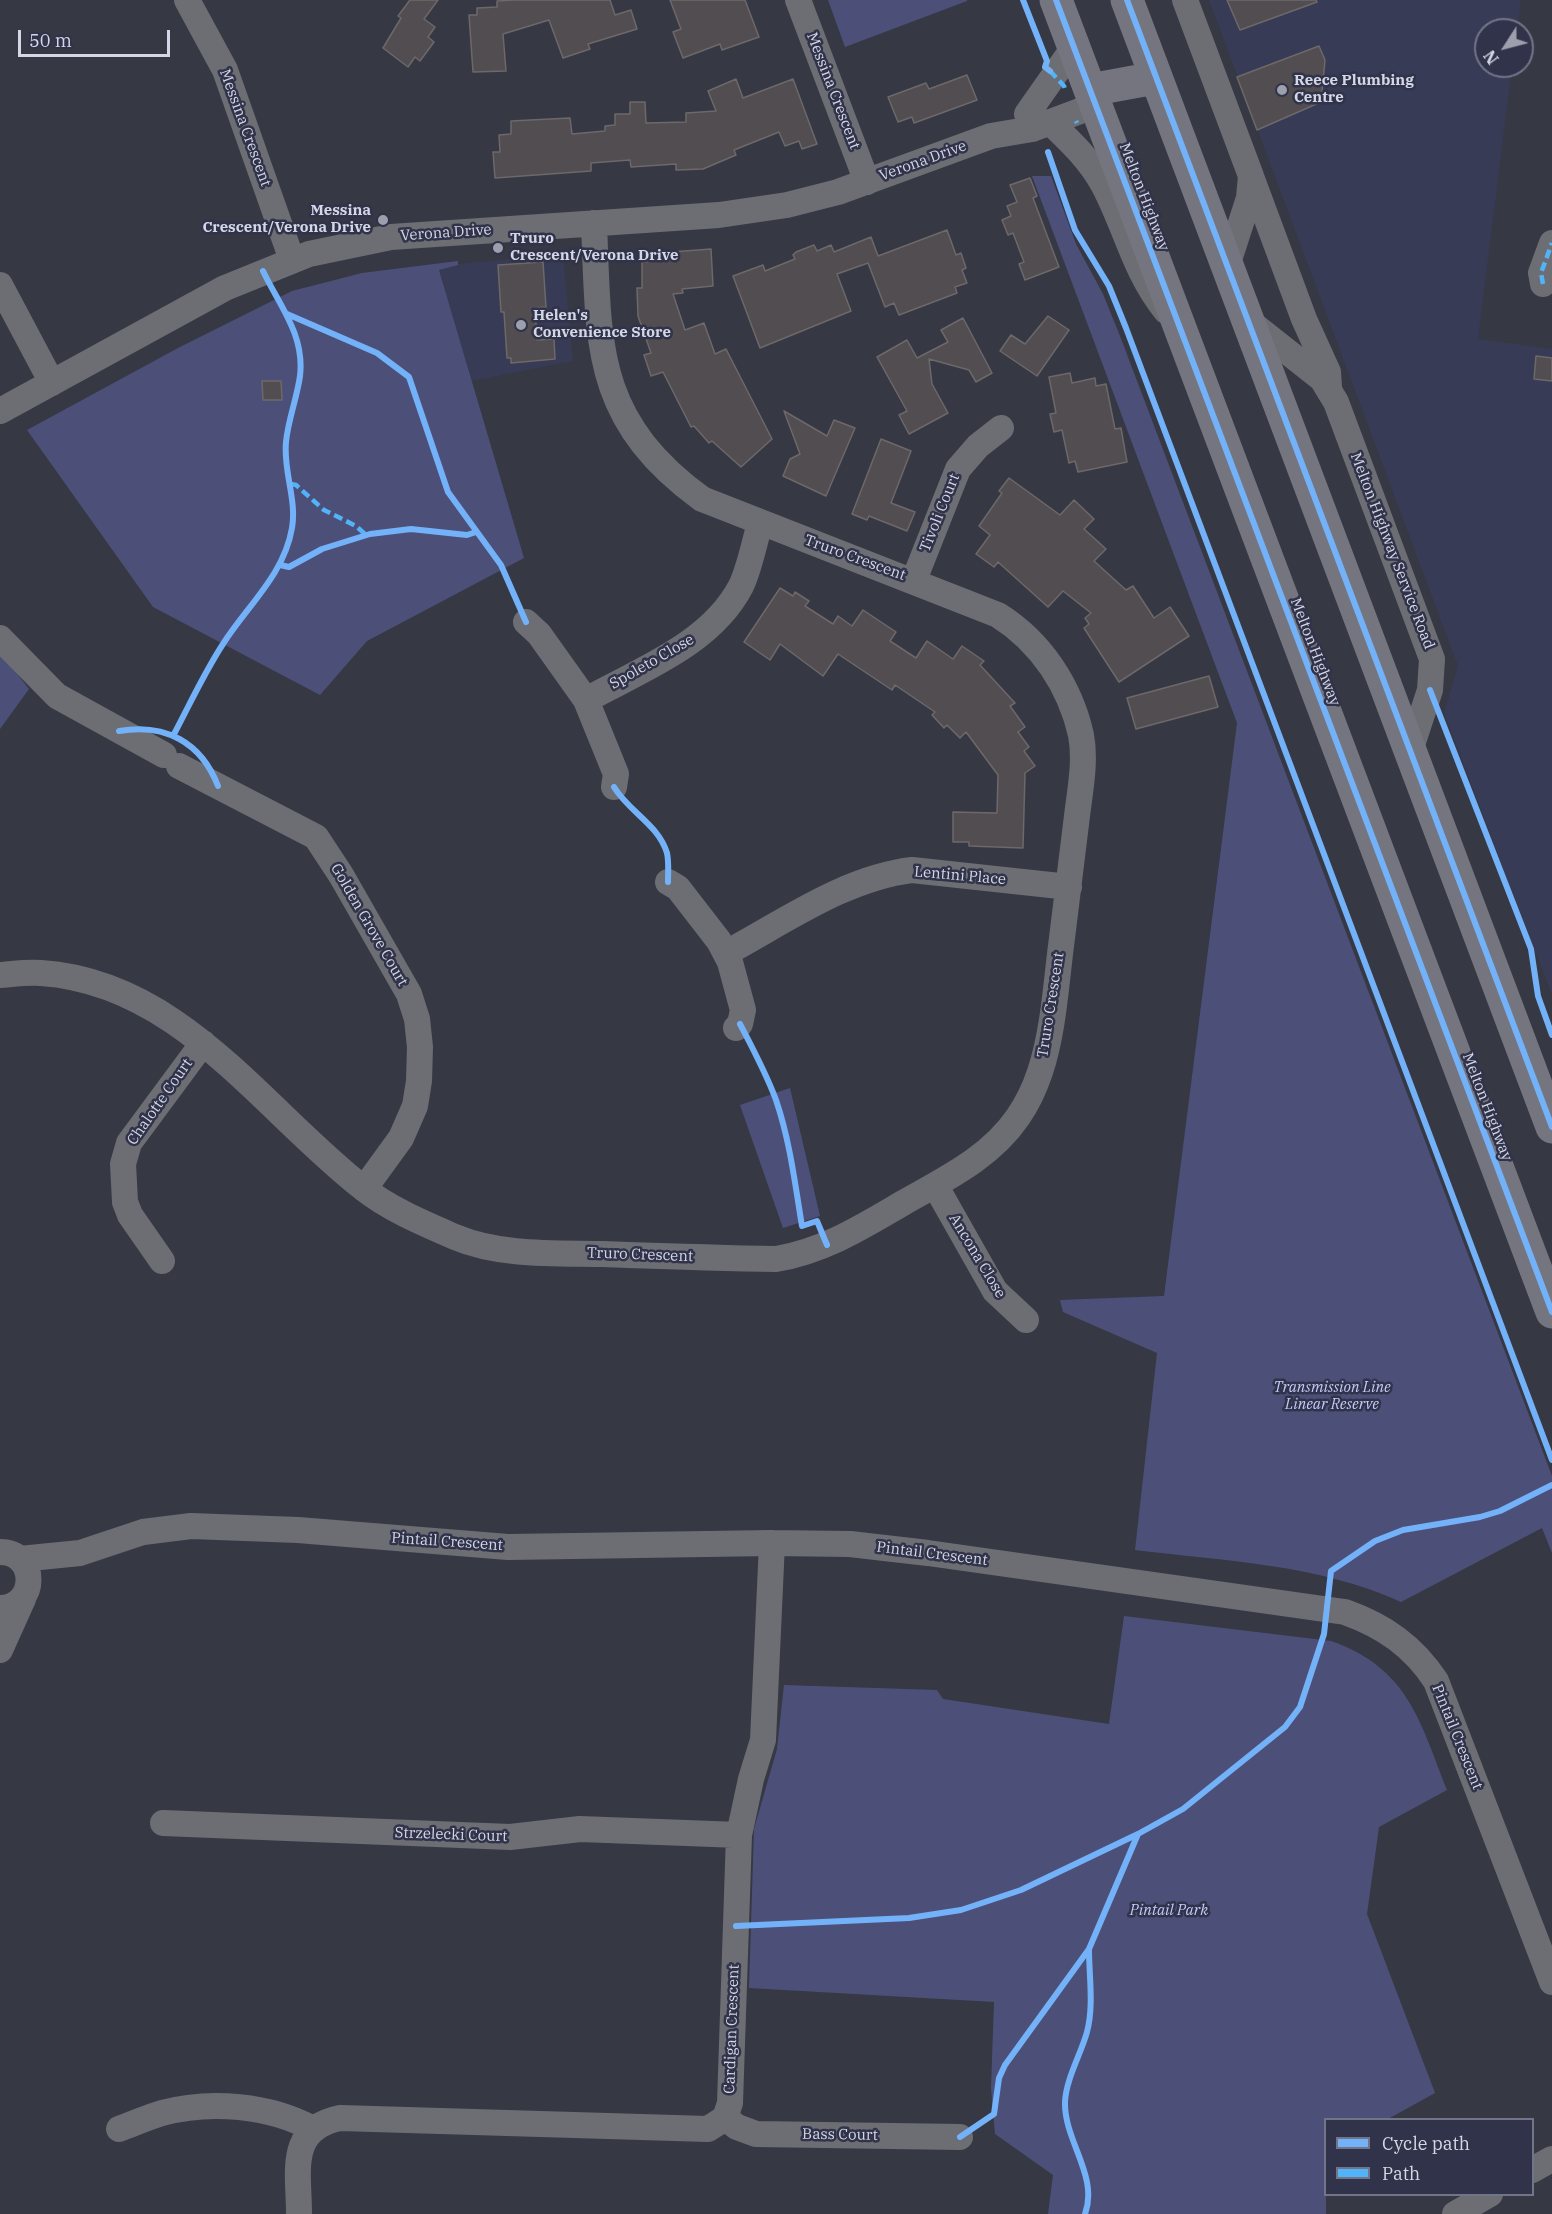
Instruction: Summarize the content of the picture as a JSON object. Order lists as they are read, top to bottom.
{
  "streets": {
    "highway": ["Melton Highway"],
    "street": [
      "Messina Crescent",
      "Verona Drive",
      "Tivoli Court",
      "Melton Highway Service Road",
      "Truro Crescent",
      "Spoleto Close",
      "Lentini Place",
      "Golden Grove Court",
      "Chalotte Court",
      "Ancona Close",
      "Pintail Crescent",
      "Strzelecki Court",
      "Cardigan Crescent",
      "Bass Court"
    ]
  },
  "crossings": [
    ["Messina Crescent", "Verona Drive"],
    ["Verona Drive", "Melton Highway"],
    ["Verona Drive", "Truro Crescent"],
    ["Tivoli Court", "Truro Crescent"],
    ["Truro Crescent", "Spoleto Close"],
    ["Truro Crescent", "Lentini Place"],
    ["Truro Crescent", "Golden Grove Court"],
    ["Truro Crescent", "Chalotte Court"],
    ["Truro Crescent", "Ancona Close"],
    ["Pintail Crescent", "Cardigan Crescent"],
    ["Strzelecki Court", "Cardigan Crescent"],
    ["Cardigan Crescent", "Bass Court"]
  ],
  "parks": ["Transmission Line Linear Reserve", "Pintail Park"],
  "places": [
    "Reece Plumbing Centre",
    "Messina Crescent/Verona Drive",
    "Truro Crescent/Verona Drive",
    "Helen's Convenience Store"
  ],
  "legend": ["Cycle path", "Path"],
  "scale_bar": "50 m",
  "north": "bottom left"
}
